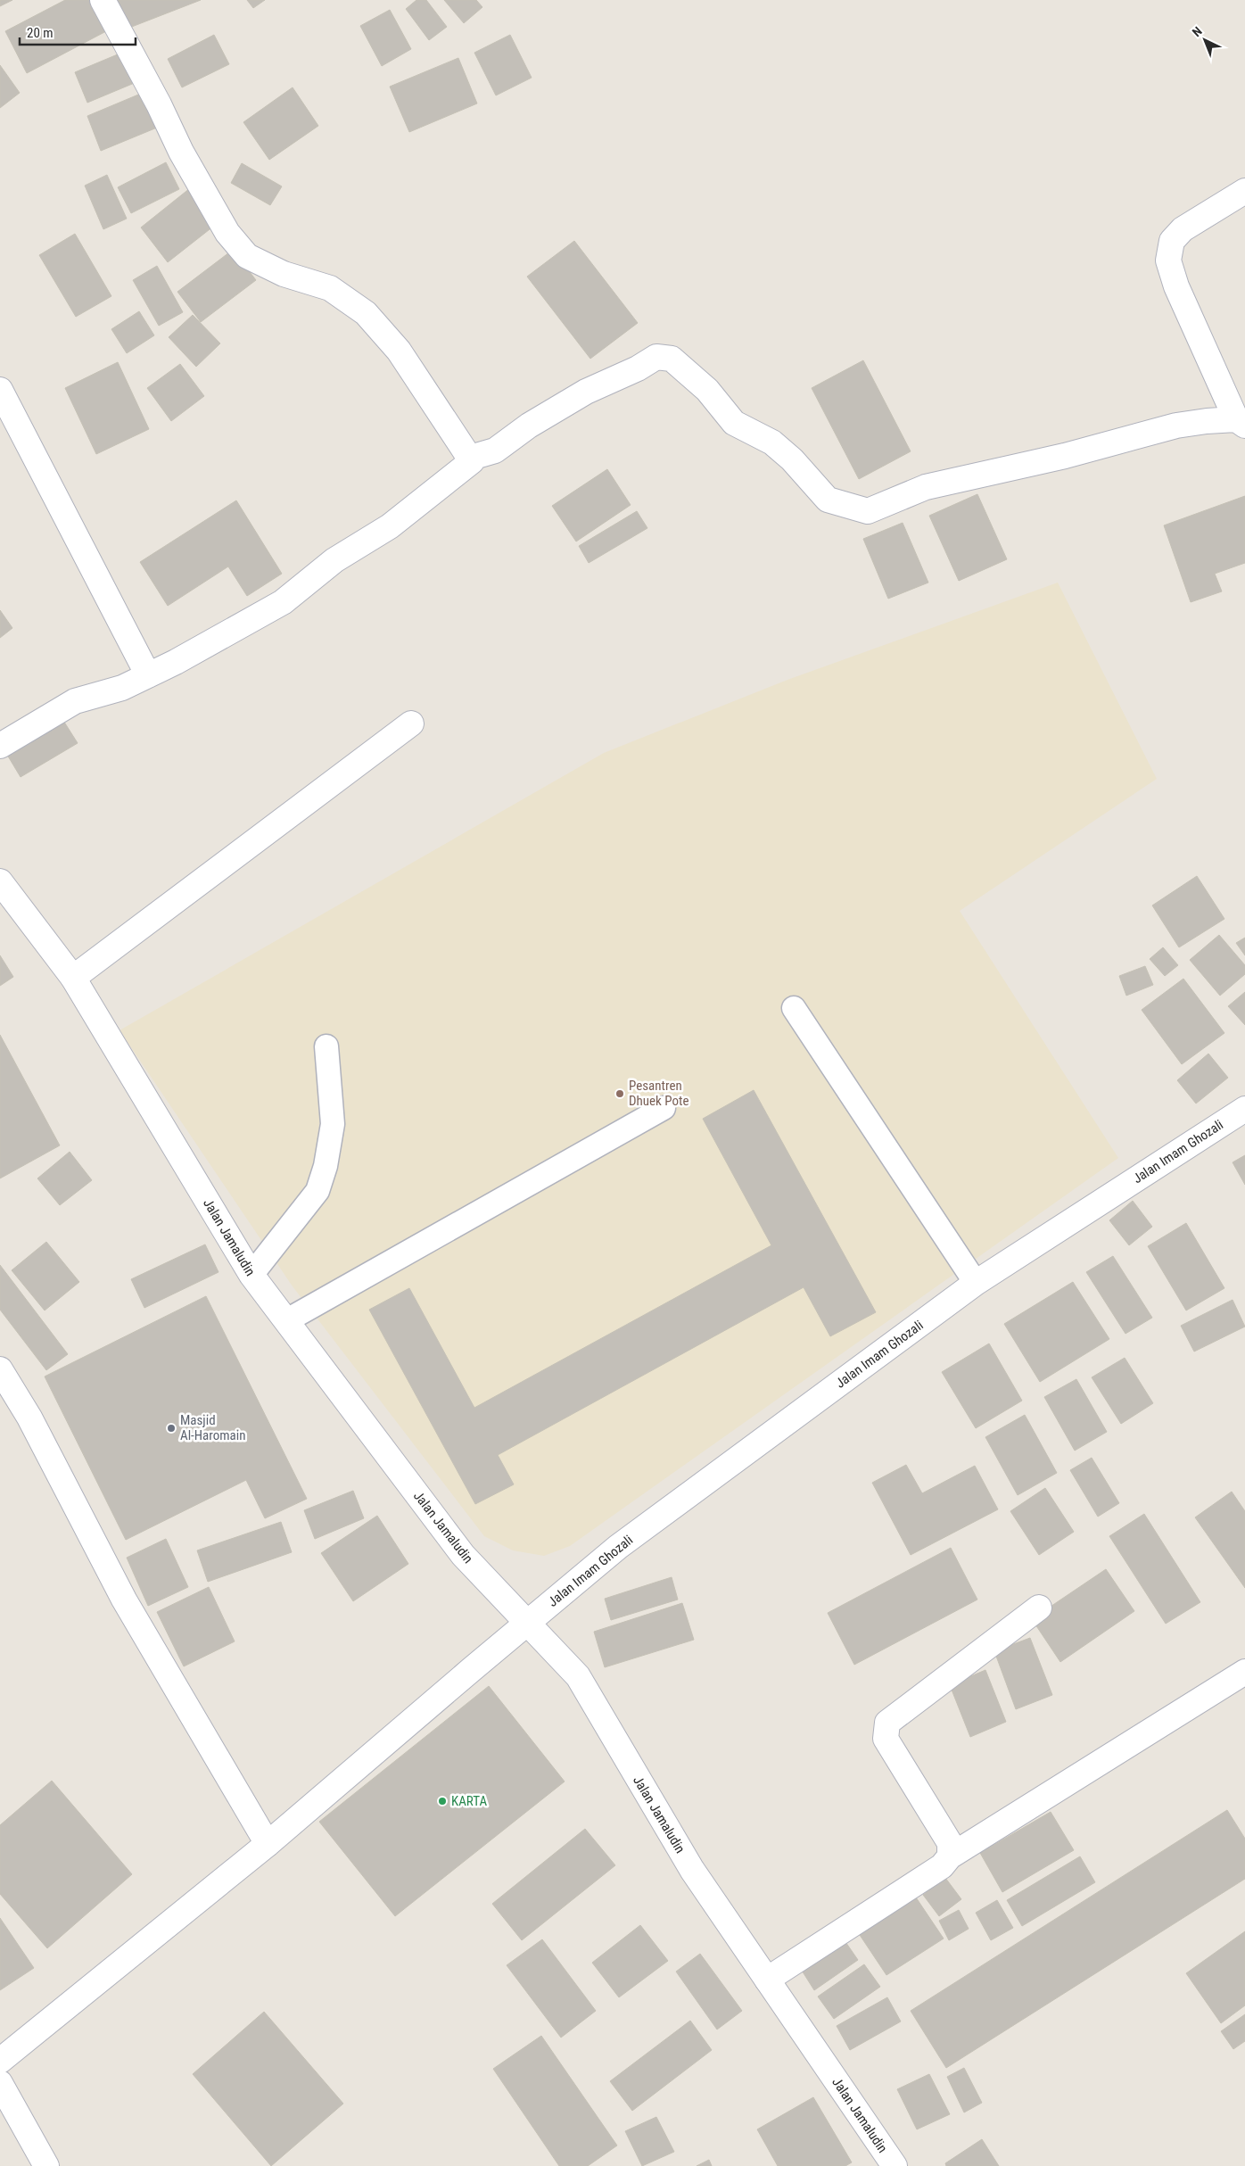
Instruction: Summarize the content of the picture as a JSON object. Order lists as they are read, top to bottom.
{
  "streets": {
    "street": ["Jalan Imam Ghozali", "Jalan Jamaludin"]
  },
  "crossings": [
    ["Jalan Imam Ghozali", "Jalan Jamaludin"]
  ],
  "places": ["Pesantren Dhuek Pote", "Masjid Al-Haromain", "KARTA"],
  "scale_bar": "20 m",
  "north": "top left"
}
